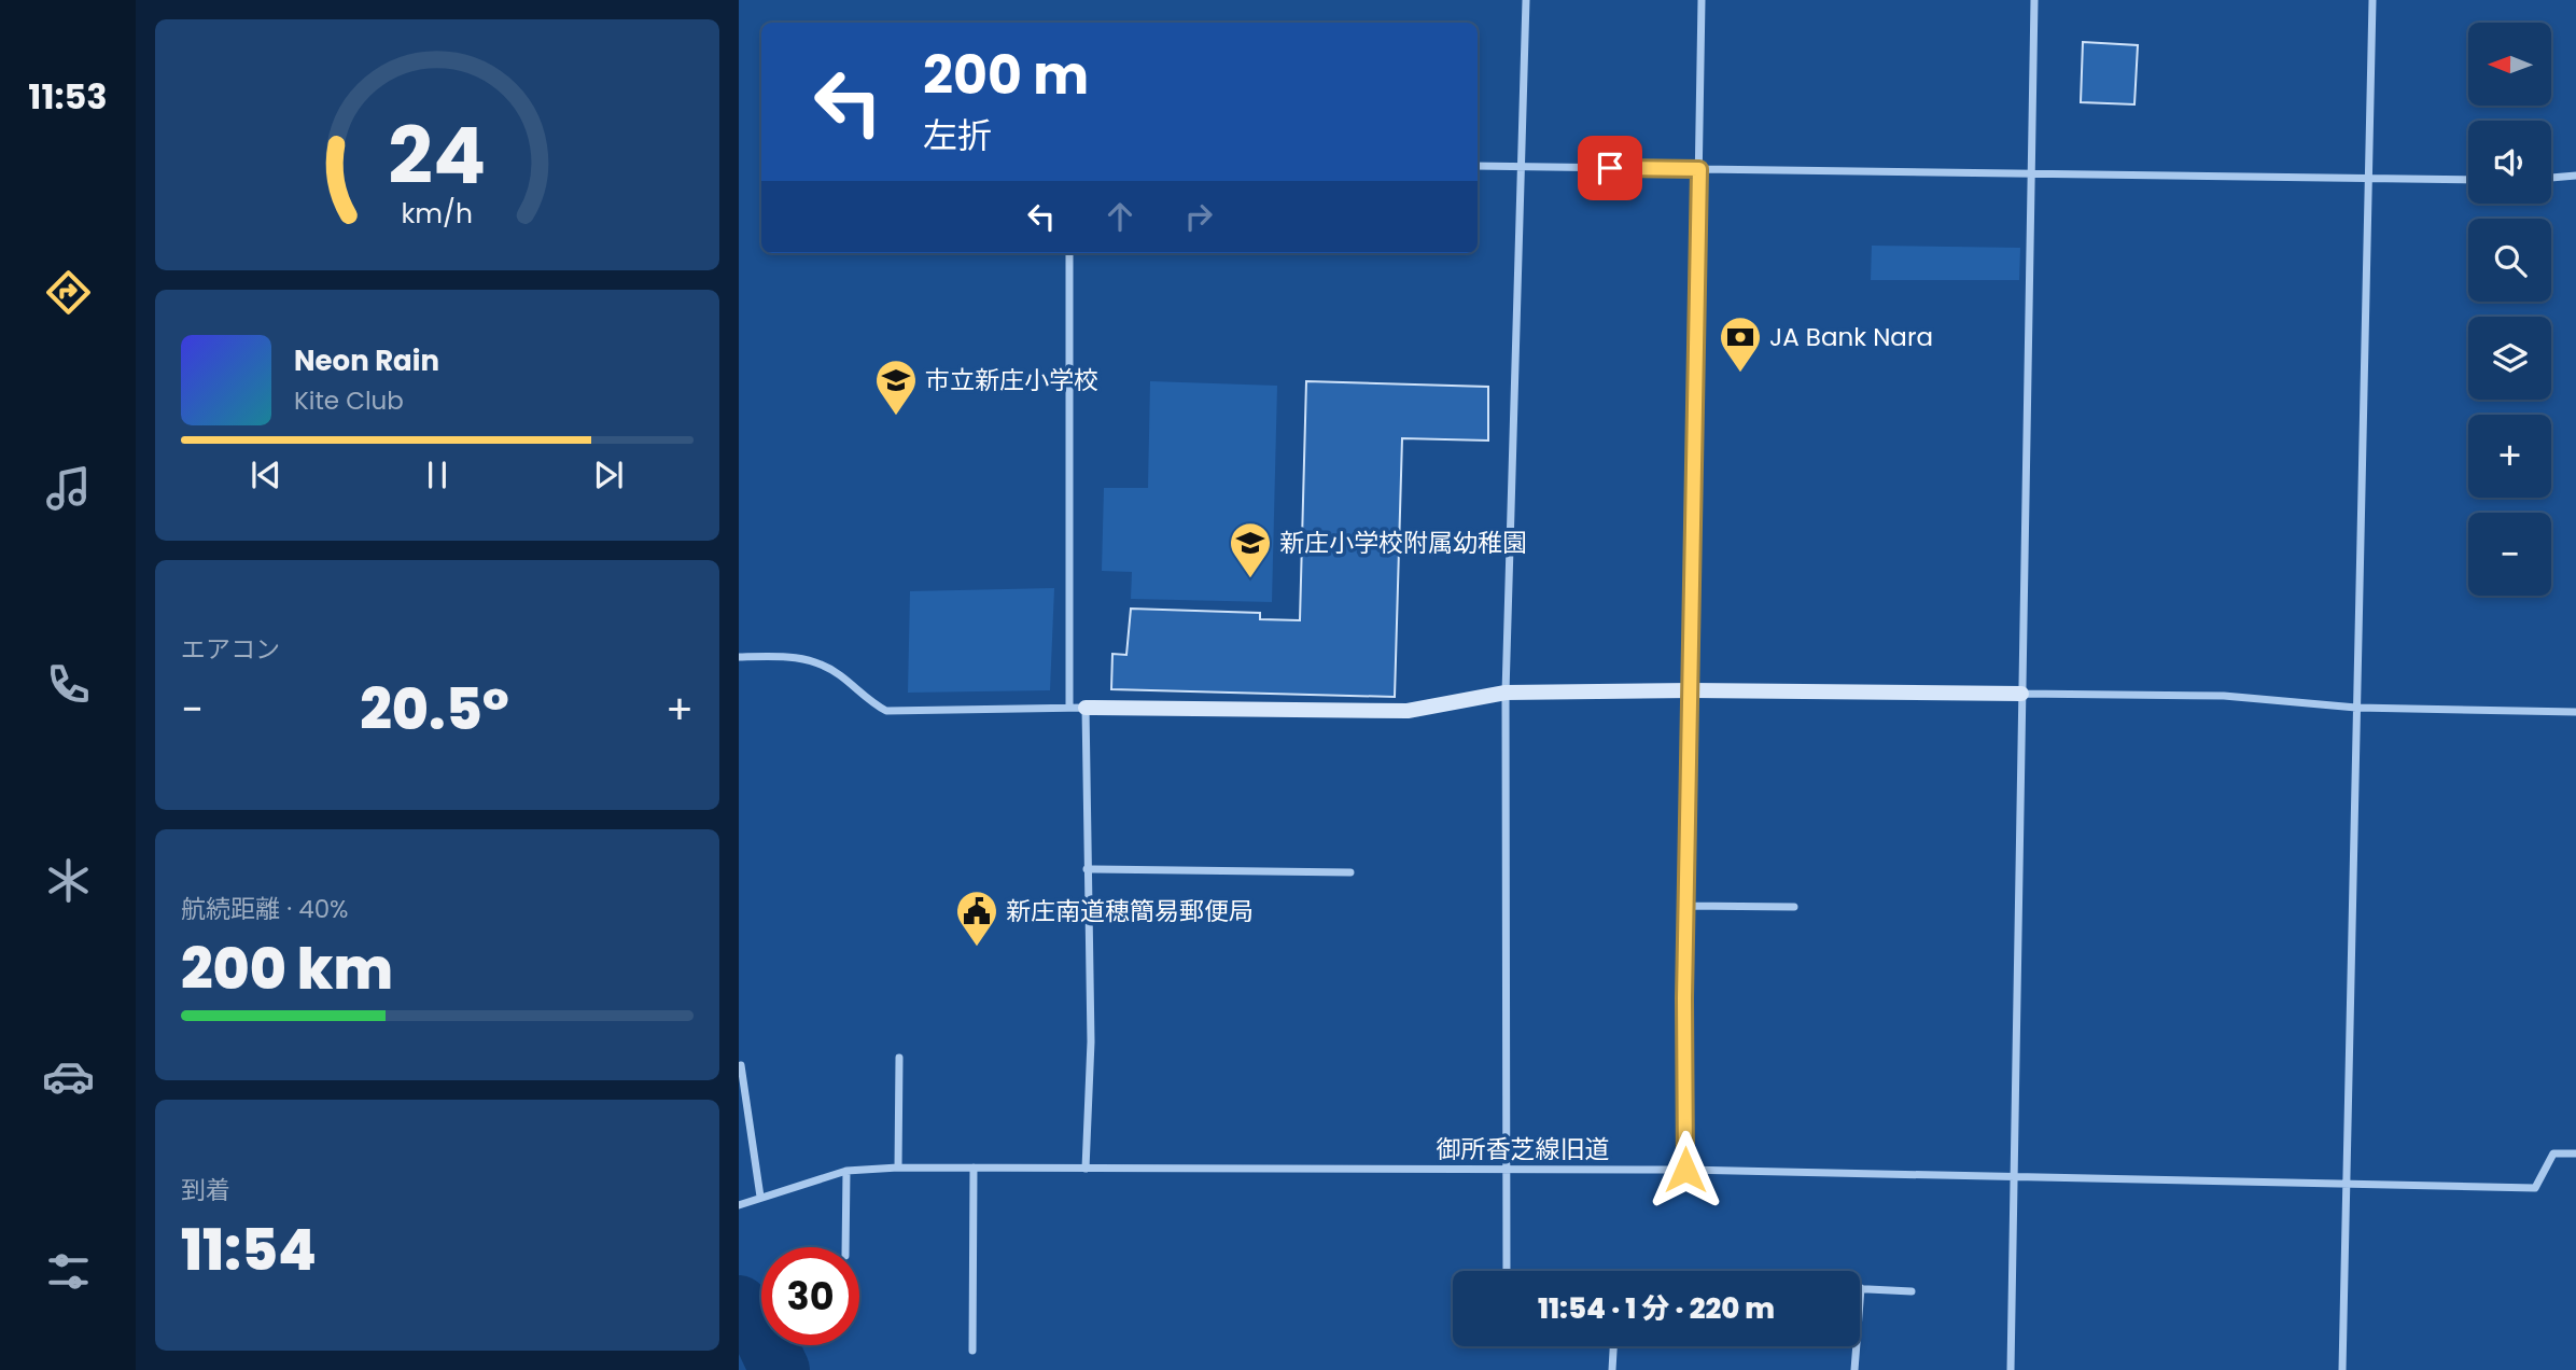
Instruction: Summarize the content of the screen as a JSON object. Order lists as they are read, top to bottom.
{
  "streets": {
    "street": ["御所香芝線旧道"]
  },
  "places": {
    "bank": ["JA Bank Nara"],
    "school or university": ["市立新庄小学校", "新庄小学校附属幼稚園"],
    "public building": ["新庄南道穂簡易郵便局"]
  },
  "north": "left",
  "page": {
    "tabs": "11:53",
    "map_buttons": ["+", "−"],
    "turn": ["200 m", "左折"],
    "song": ["Neon Rain", "Kite Club"],
    "tile": [
      "エアコン",
      ["航続距離 · 40%", "200 km"],
      ["到着", "11:54"]
    ],
    "heat": ["−", "20.5°", "+"],
    "limit": "30",
    "trip": "11:54 · 1 分 · 220 m",
    "gauge": ["24", "km/h"]
  }
}
